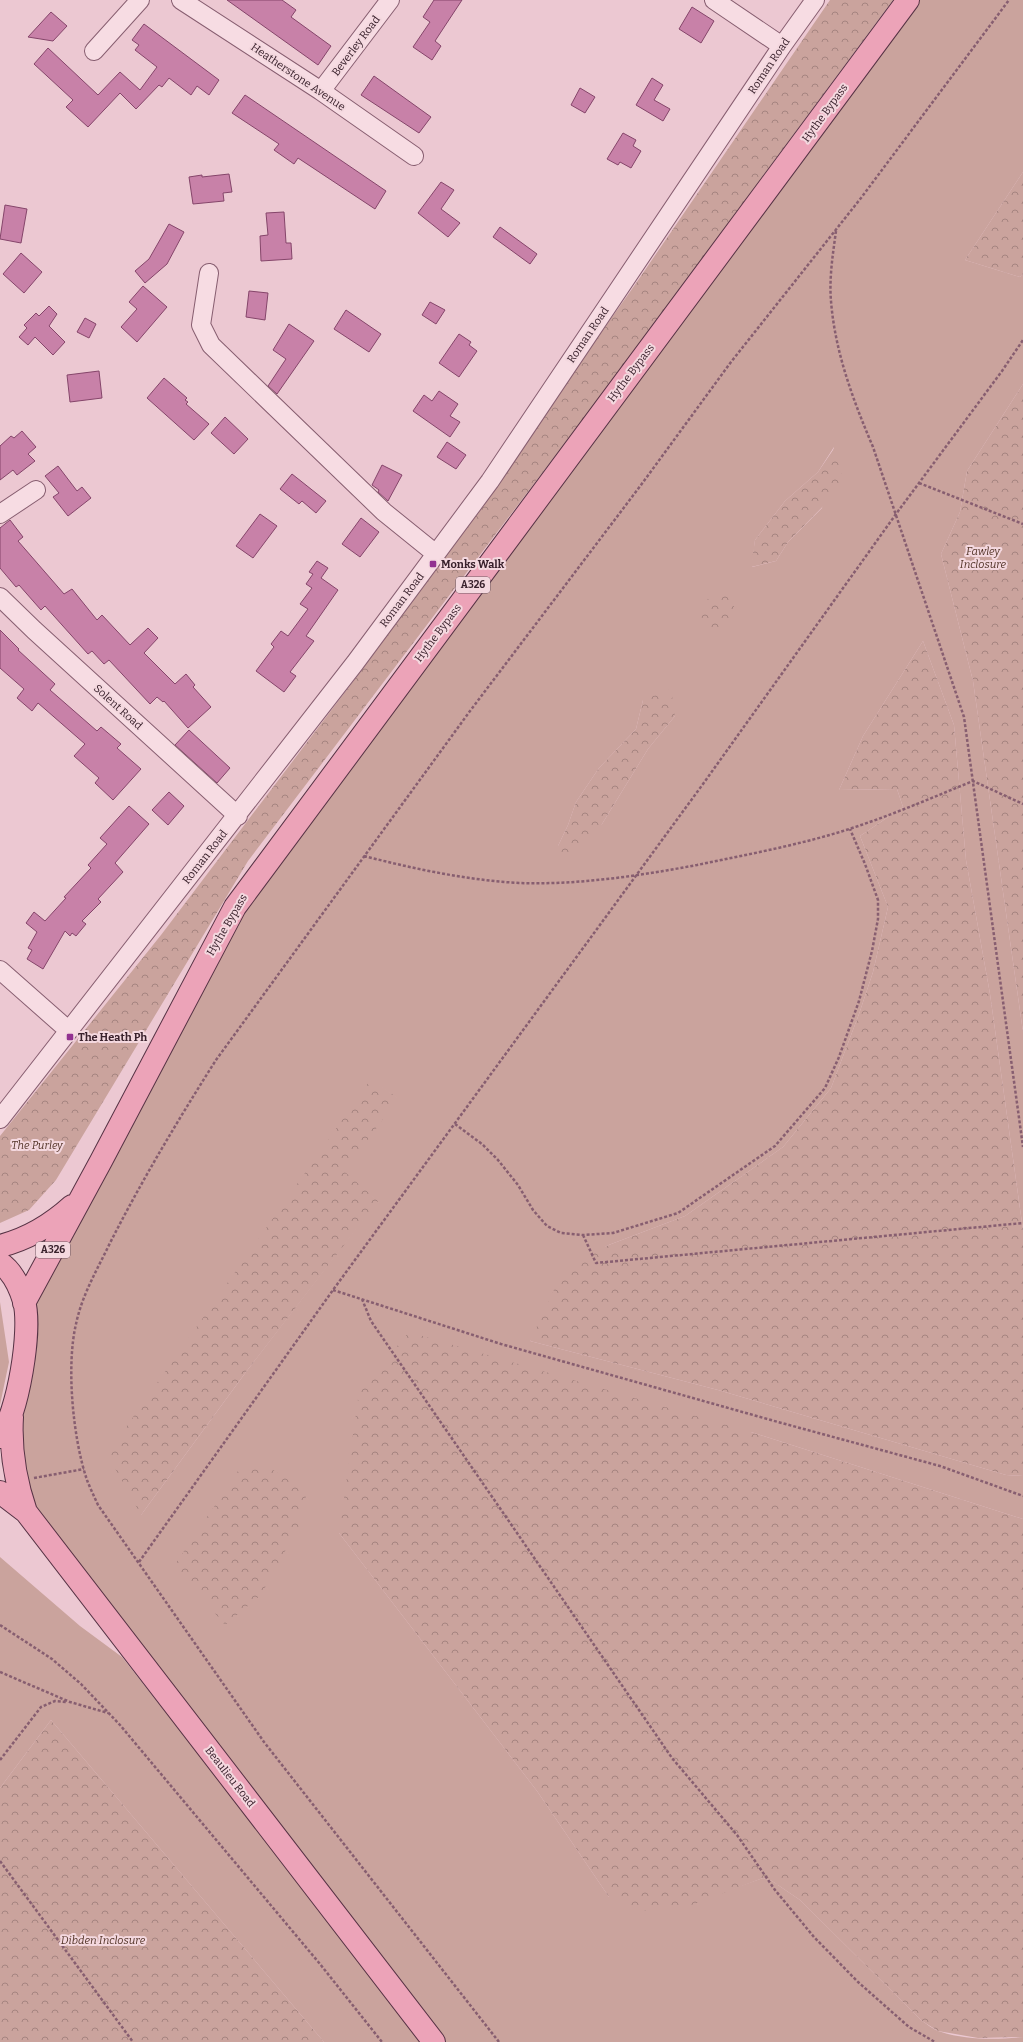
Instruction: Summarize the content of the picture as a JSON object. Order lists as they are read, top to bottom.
{
  "streets": {
    "main road": ["Hythe Bypass", "A326", "Beaulieu Road"],
    "street": [
      "Beverley Road",
      "Roman Road",
      "Heatherstone Avenue",
      "Solent Road"
    ]
  },
  "crossings": [
    ["Beverley Road", "Heatherstone Avenue"],
    ["Roman Road", "Solent Road"]
  ],
  "parks": ["Fawley Inclosure", "The Purley", "Dibden Inclosure"],
  "places": {
    "transit": ["Monks Walk", "The Heath Ph"]
  }
}
